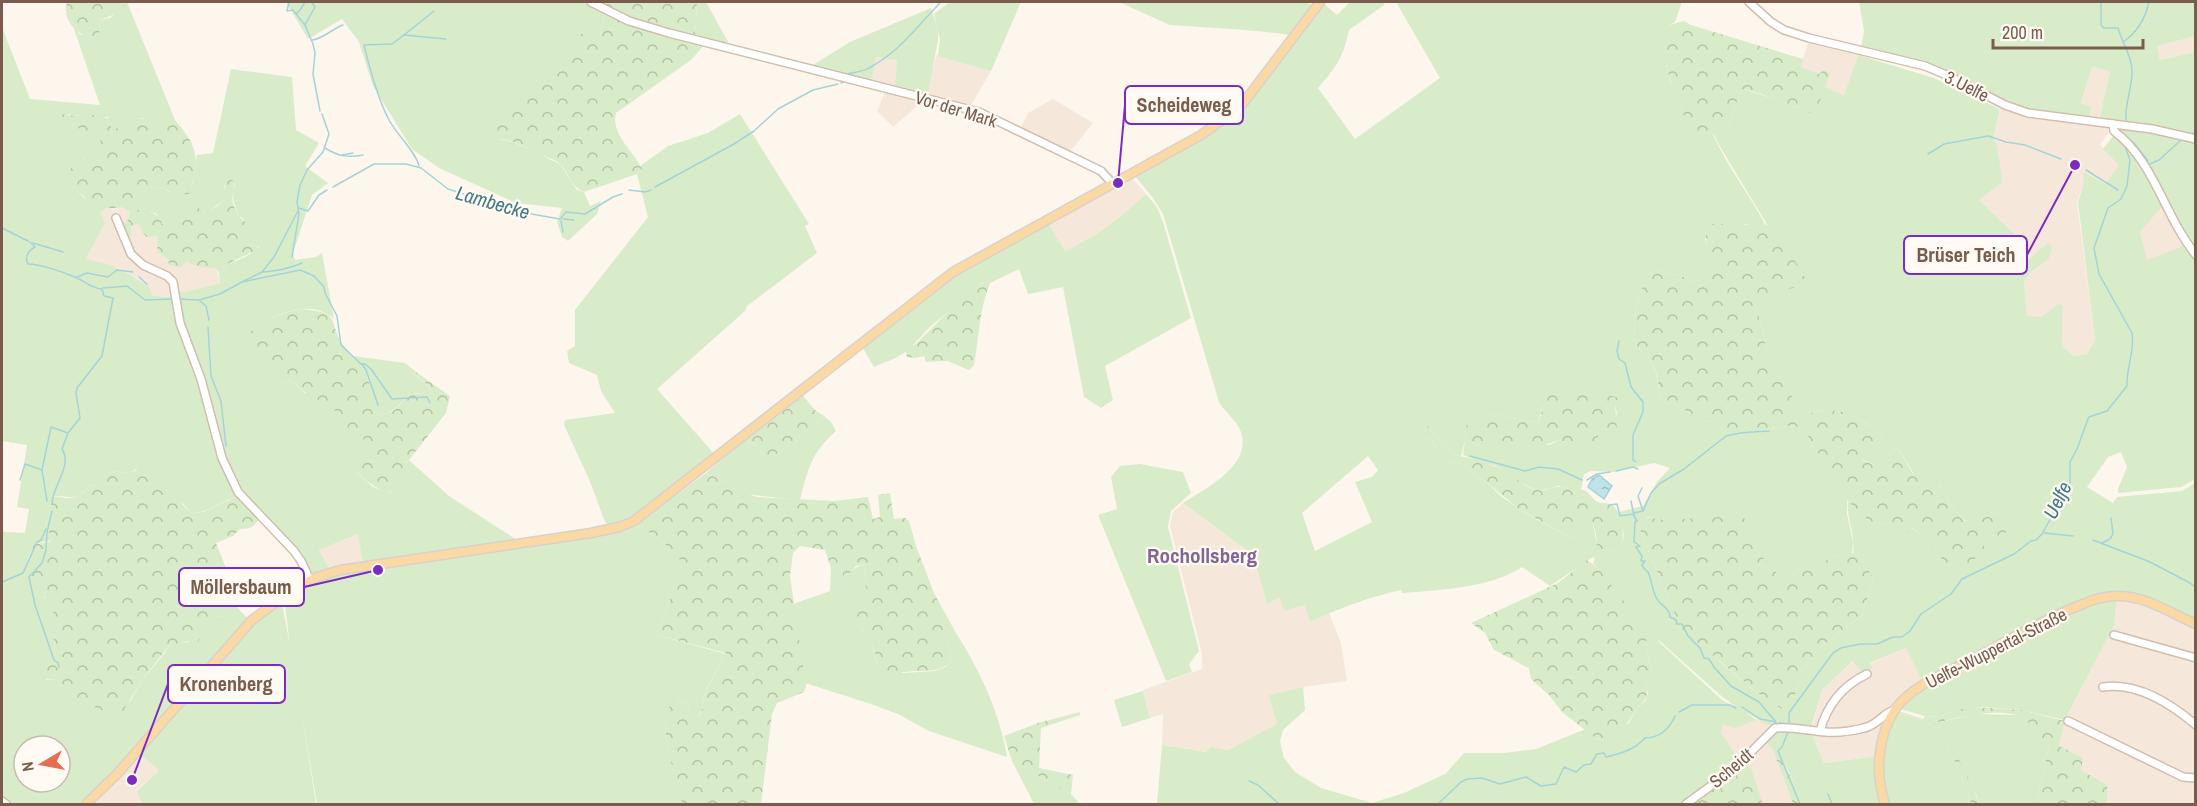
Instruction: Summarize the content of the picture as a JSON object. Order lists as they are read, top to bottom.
{
  "streets": {
    "main road": ["Uelfe-Wuppertal-Straße"],
    "street": ["3.Uelfe", "Vor der Mark", "Scheidt"]
  },
  "districts": ["Rochollsberg"],
  "water": ["Lambecke", "Uelfe"],
  "places": [
    "Brüser Teich",
    "Scheideweg",
    "Möllersbaum",
    "Kronenberg"
  ],
  "scale_bar": "200 m",
  "north": "left"
}
